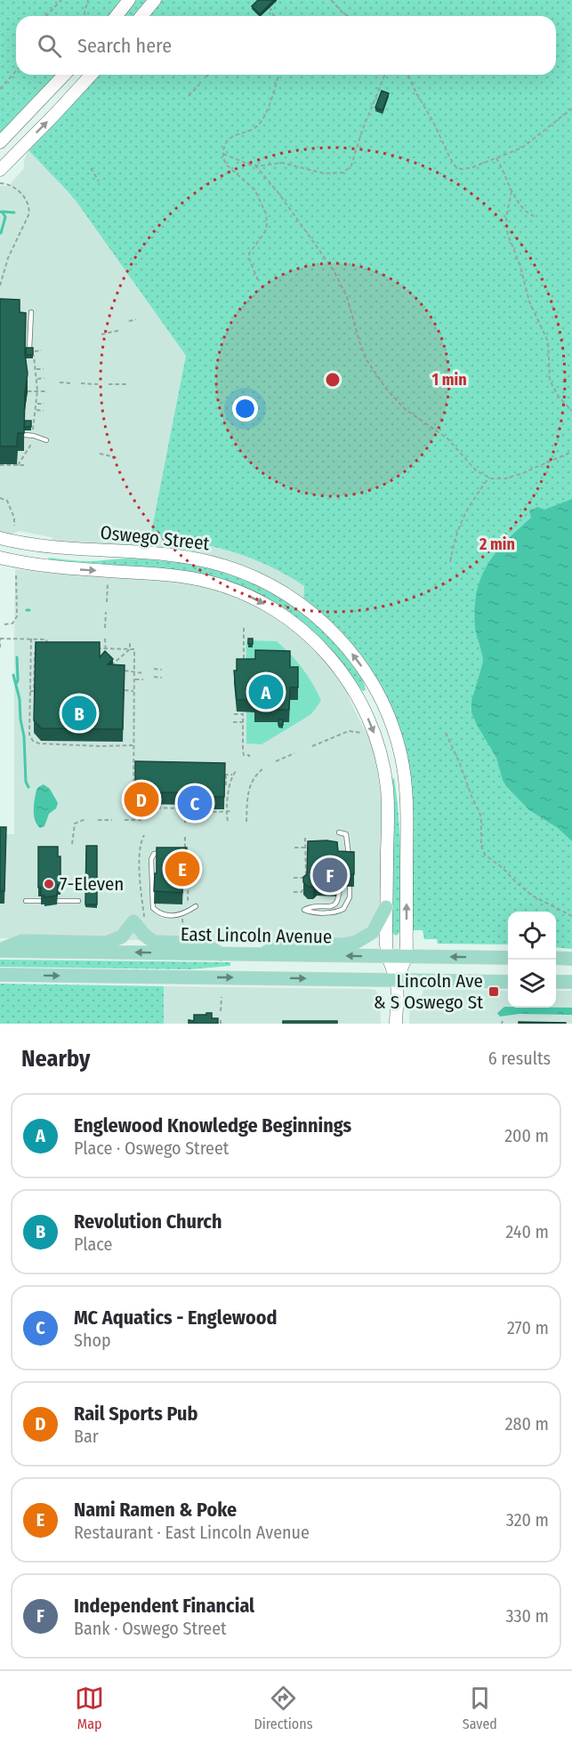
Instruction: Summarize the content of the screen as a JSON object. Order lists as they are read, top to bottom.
{
  "streets": {
    "main road": ["Oswego Street", "East Lincoln Avenue"]
  },
  "crossings": [
    ["Oswego Street", "East Lincoln Avenue"]
  ],
  "places": {
    "other": ["7-Eleven"],
    "transit": ["Lincoln Ave & S Oswego St"]
  },
  "page": {
    "search": "Search here",
    "pins": [
      "A",
      "B",
      "D",
      "C",
      "E",
      "F"
    ],
    "heading": ["Nearby", "6 results"],
    "list": [
      {
        "mark": "A",
        "name": "Englewood Knowledge Beginnings",
        "note": "Place · Oswego Street",
        "value": "200 m"
      },
      {
        "mark": "B",
        "name": "Revolution Church",
        "note": "Place",
        "value": "240 m"
      },
      {
        "mark": "C",
        "name": "MC Aquatics - Englewood",
        "note": "Shop",
        "value": "270 m"
      },
      {
        "mark": "D",
        "name": "Rail Sports Pub",
        "note": "Bar",
        "value": "280 m"
      },
      {
        "mark": "E",
        "name": "Nami Ramen & Poke",
        "note": "Restaurant · East Lincoln Avenue",
        "value": "320 m"
      },
      {
        "mark": "F",
        "name": "Independent Financial",
        "note": "Bank · Oswego Street",
        "value": "330 m"
      }
    ],
    "nav": ["Map", "Directions", "Saved"]
  },
  "rings": ["1 min", "2 min"]
}
